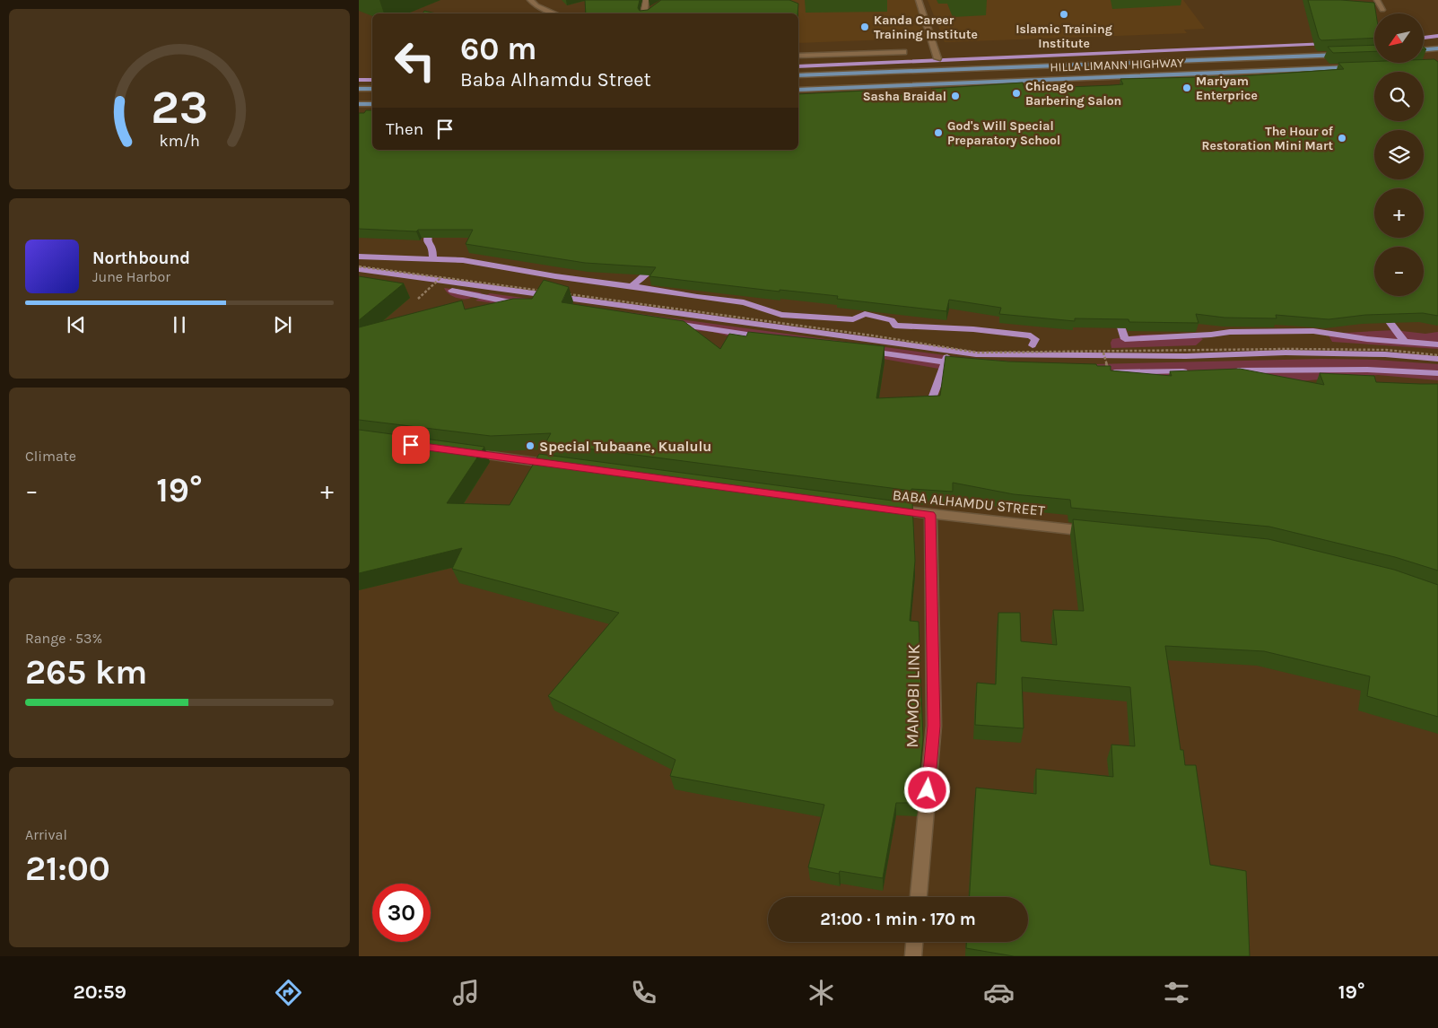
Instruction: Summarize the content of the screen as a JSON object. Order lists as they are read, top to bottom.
{
  "streets": {
    "main road": ["HILLA LIMANN HIGHWAY"],
    "street": ["BABA ALHAMDU STREET", "MAMOBI LINK"]
  },
  "crossings": [
    ["BABA ALHAMDU STREET", "MAMOBI LINK"]
  ],
  "places": [
    "Islamic Training Institute",
    "Kanda Career Training Institute",
    "Mariyam Enterprice",
    "Chicago Barbering Salon",
    "Sasha Braidal",
    "God's Will Special Preparatory School",
    "The Hour of Restoration Mini Mart",
    "Special Tubaane, Kualulu"
  ],
  "north": "bottom left",
  "page": {
    "map_buttons": ["+", "−"],
    "turn": ["60 m", "Baba Alhamdu Street"],
    "then": "Then",
    "song": ["Northbound", "June Harbor"],
    "tile": [
      "Climate",
      ["Range · 53%", "265 km"],
      ["Arrival", "21:00"]
    ],
    "heat": ["−", "19°", "+"],
    "limit": "30",
    "trip": "21:00 · 1 min · 170 m",
    "tabs": ["20:59", "19°"],
    "gauge": ["23", "km/h"]
  }
}
